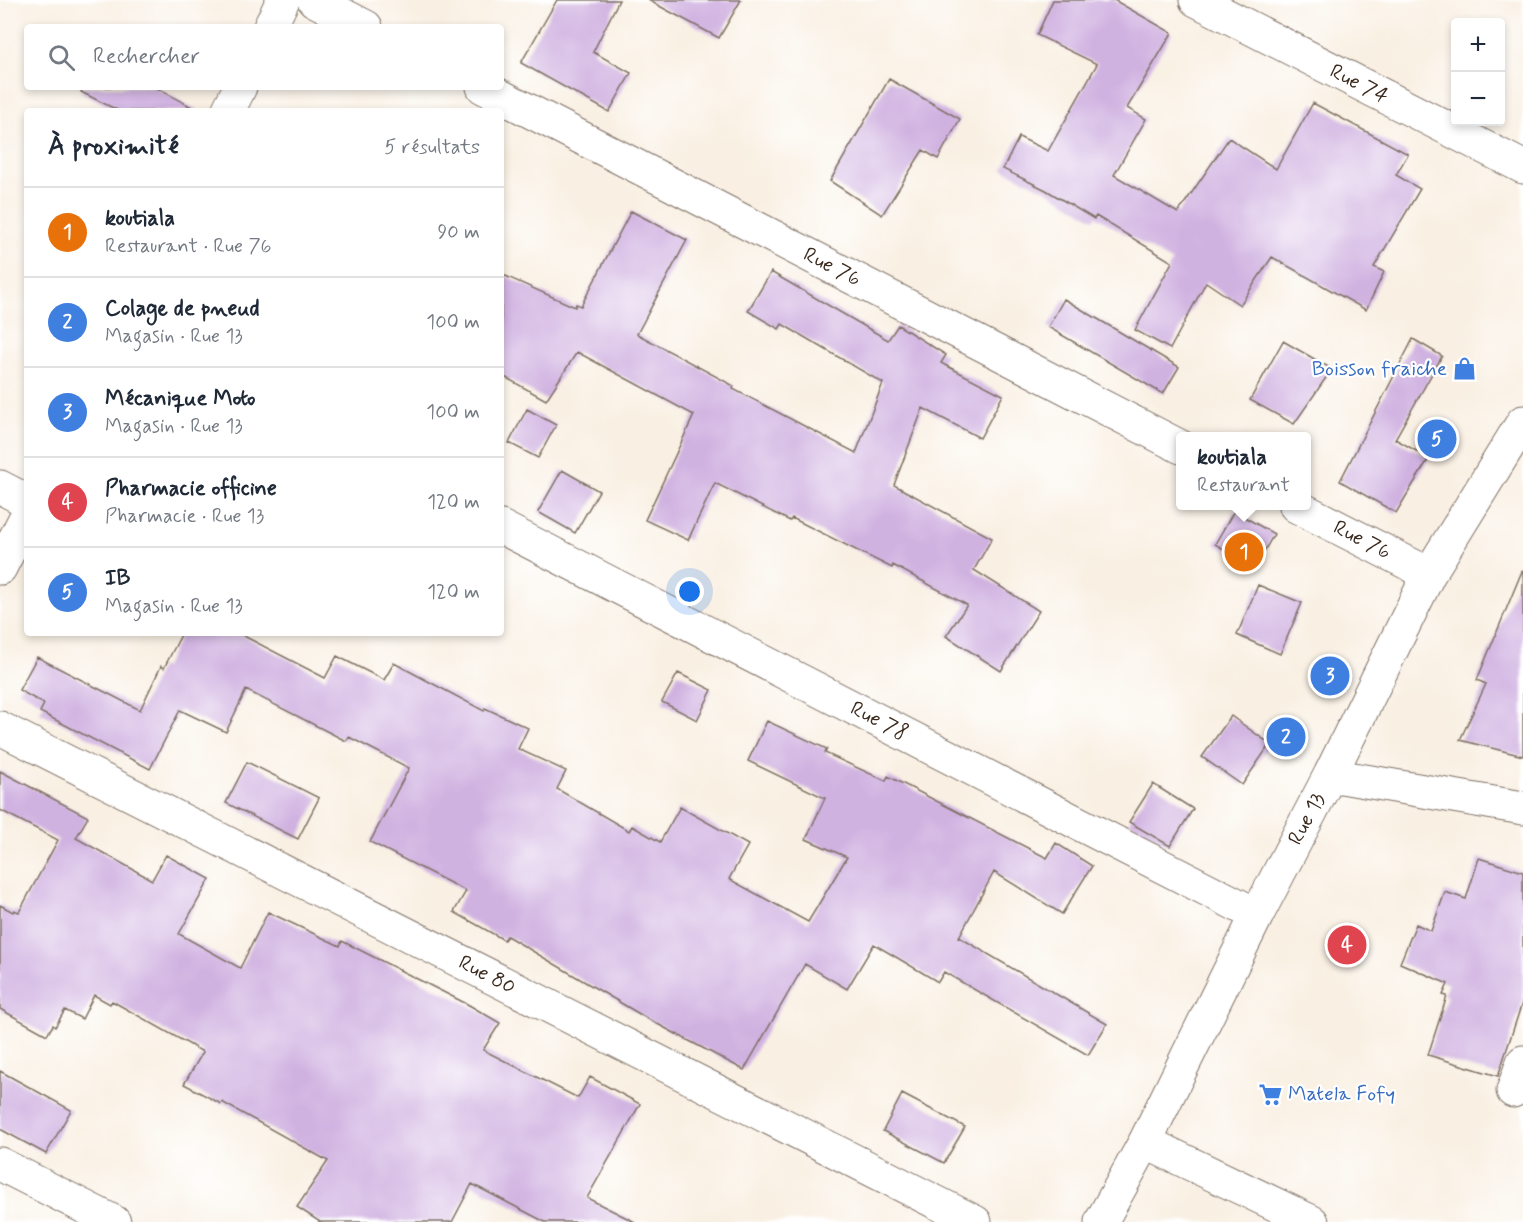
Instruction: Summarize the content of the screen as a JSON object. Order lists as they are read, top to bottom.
{
  "streets": {
    "street": [
      "Rue 74",
      "Rue 76",
      "Rue 78",
      "Rue 13",
      "Rue 80"
    ]
  },
  "crossings": [
    ["Rue 76", "Rue 13"],
    ["Rue 78", "Rue 13"]
  ],
  "places": {
    "shop": ["Boisson fraiche"],
    "supermarket": ["Matela Fofy"]
  },
  "page": {
    "map_buttons": ["+", "−"],
    "search": "Rechercher",
    "heading": ["À proximité", "5 résultats"],
    "list": [
      {
        "mark": "1",
        "name": "koutiala",
        "note": "Restaurant · Rue 76",
        "value": "90 m"
      },
      {
        "mark": "2",
        "name": "Colage de pneud",
        "note": "Magasin · Rue 13",
        "value": "100 m"
      },
      {
        "mark": "3",
        "name": "Mécanique Moto",
        "note": "Magasin · Rue 13",
        "value": "100 m"
      },
      {
        "mark": "4",
        "name": "Pharmacie officine",
        "note": "Pharmacie · Rue 13",
        "value": "120 m"
      },
      {
        "mark": "5",
        "name": "IB",
        "note": "Magasin · Rue 13",
        "value": "120 m"
      }
    ],
    "pins": [
      "5",
      "1",
      "3",
      "2",
      "4"
    ],
    "popup": ["koutiala", "Restaurant"]
  }
}
